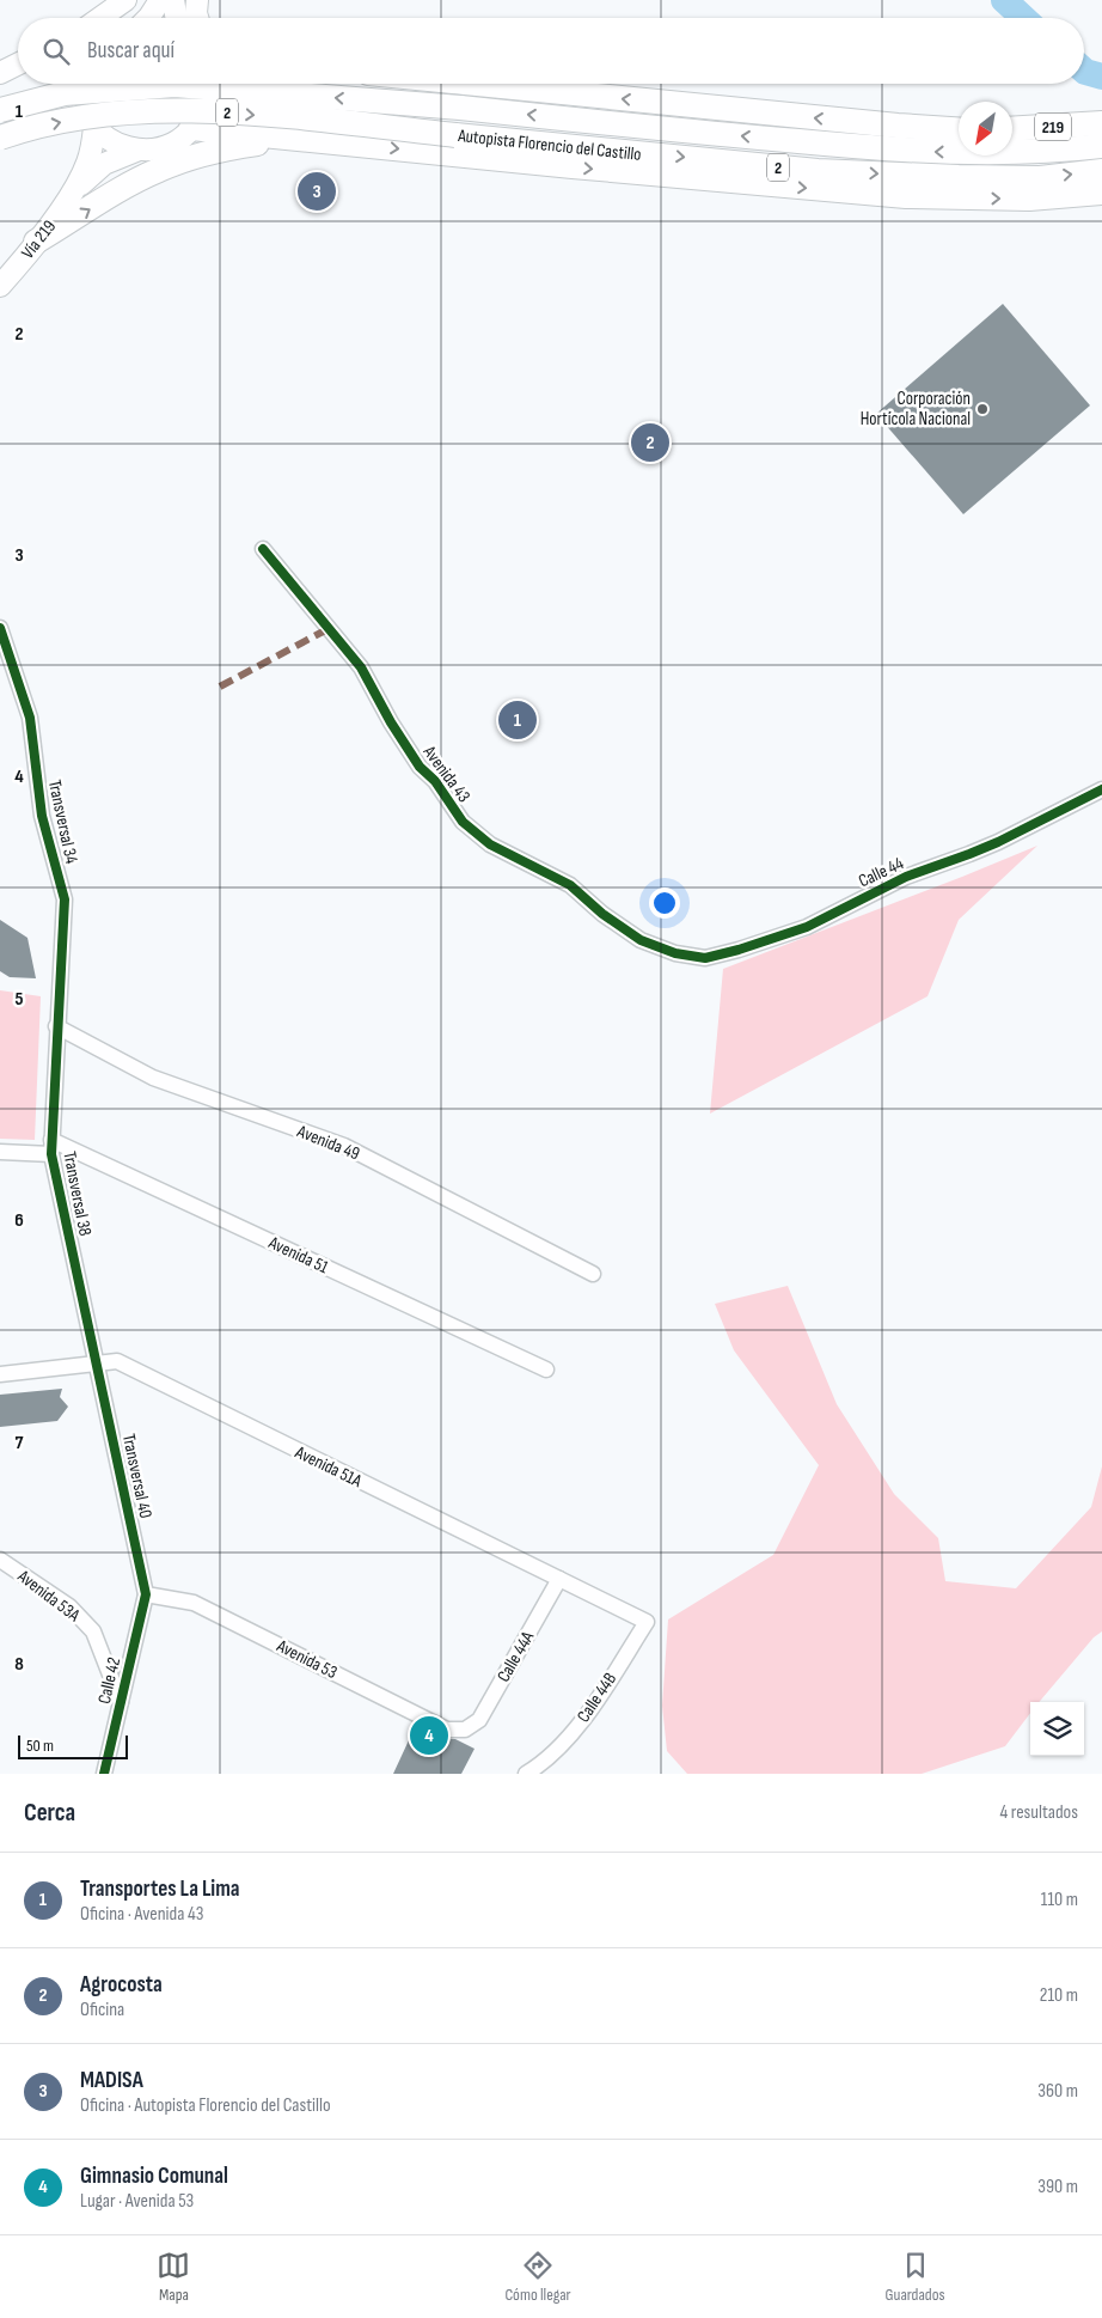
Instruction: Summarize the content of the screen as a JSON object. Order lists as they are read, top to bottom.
{
  "streets": {
    "highway": ["2", "219", "Autopista Florencio del Castillo"],
    "main road": ["Vía 219"],
    "street": [
      "Avenida 43",
      "Transversal 34",
      "Calle 44",
      "Avenida 49",
      "Transversal 38",
      "Avenida 51",
      "Avenida 51A",
      "Transversal 40",
      "Avenida 53A",
      "Calle 44A",
      "Avenida 53",
      "Calle 42",
      "Calle 44B"
    ]
  },
  "crossings": [
    ["2", "Vía 219"],
    ["Avenida 43", "Calle 44"],
    ["Transversal 34", "Avenida 49"],
    ["Transversal 34", "Transversal 38"],
    ["Avenida 49", "Transversal 38"],
    ["Transversal 38", "Avenida 51"],
    ["Transversal 38", "Avenida 51A"],
    ["Transversal 38", "Transversal 40"],
    ["Avenida 51A", "Transversal 40"],
    ["Avenida 51A", "Calle 44A"],
    ["Avenida 51A", "Calle 44B"],
    ["Transversal 40", "Avenida 53"],
    ["Transversal 40", "Calle 42"],
    ["Avenida 53A", "Calle 42"],
    ["Calle 44A", "Avenida 53"],
    ["Avenida 53", "Calle 42"]
  ],
  "places": ["Corporación Hortícola Nacional"],
  "scale_bar": "50 m",
  "north": "bottom left",
  "page": {
    "search": "Buscar aquí",
    "pins": [
      "3",
      "2",
      "1",
      "4"
    ],
    "scale": "50 m",
    "heading": ["Cerca", "4 resultados"],
    "list": [
      {
        "mark": "1",
        "name": "Transportes La Lima",
        "note": "Oficina · Avenida 43",
        "value": "110 m"
      },
      {
        "mark": "2",
        "name": "Agrocosta",
        "note": "Oficina",
        "value": "210 m"
      },
      {
        "mark": "3",
        "name": "MADISA",
        "note": "Oficina · Autopista Florencio del Castillo",
        "value": "360 m"
      },
      {
        "mark": "4",
        "name": "Gimnasio Comunal",
        "note": "Lugar · Avenida 53",
        "value": "390 m"
      }
    ],
    "nav": ["Mapa", "Cómo llegar", "Guardados"]
  },
  "grid": {
    "rows": [
      "1",
      "2",
      "3",
      "4",
      "5",
      "6",
      "7",
      "8"
    ]
  }
}
